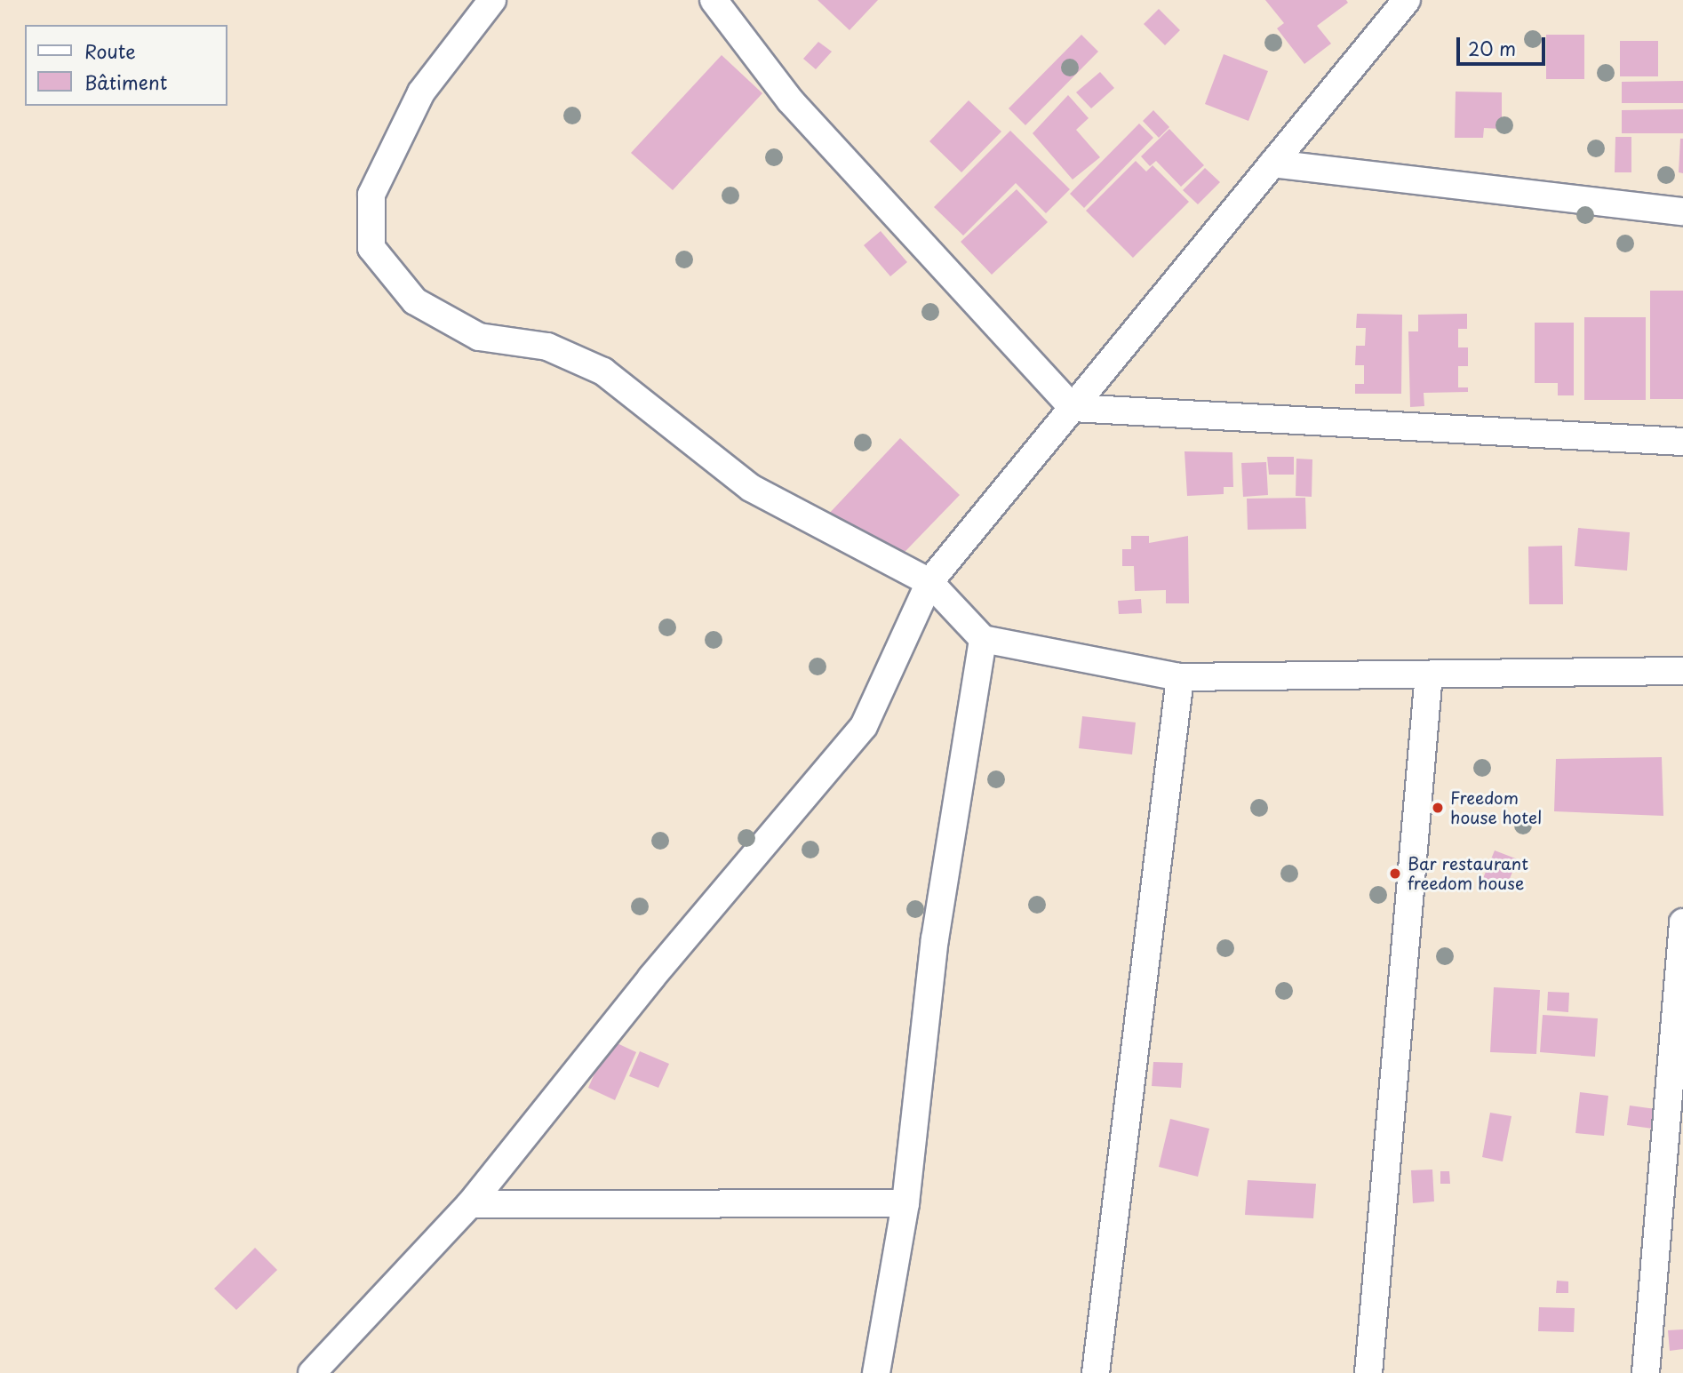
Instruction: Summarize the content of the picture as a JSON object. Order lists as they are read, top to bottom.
{
  "places": ["Freedom house hotel", "Bar restaurant freedom house"],
  "legend": ["Route", "Bâtiment"],
  "scale_bar": "20 m"
}
